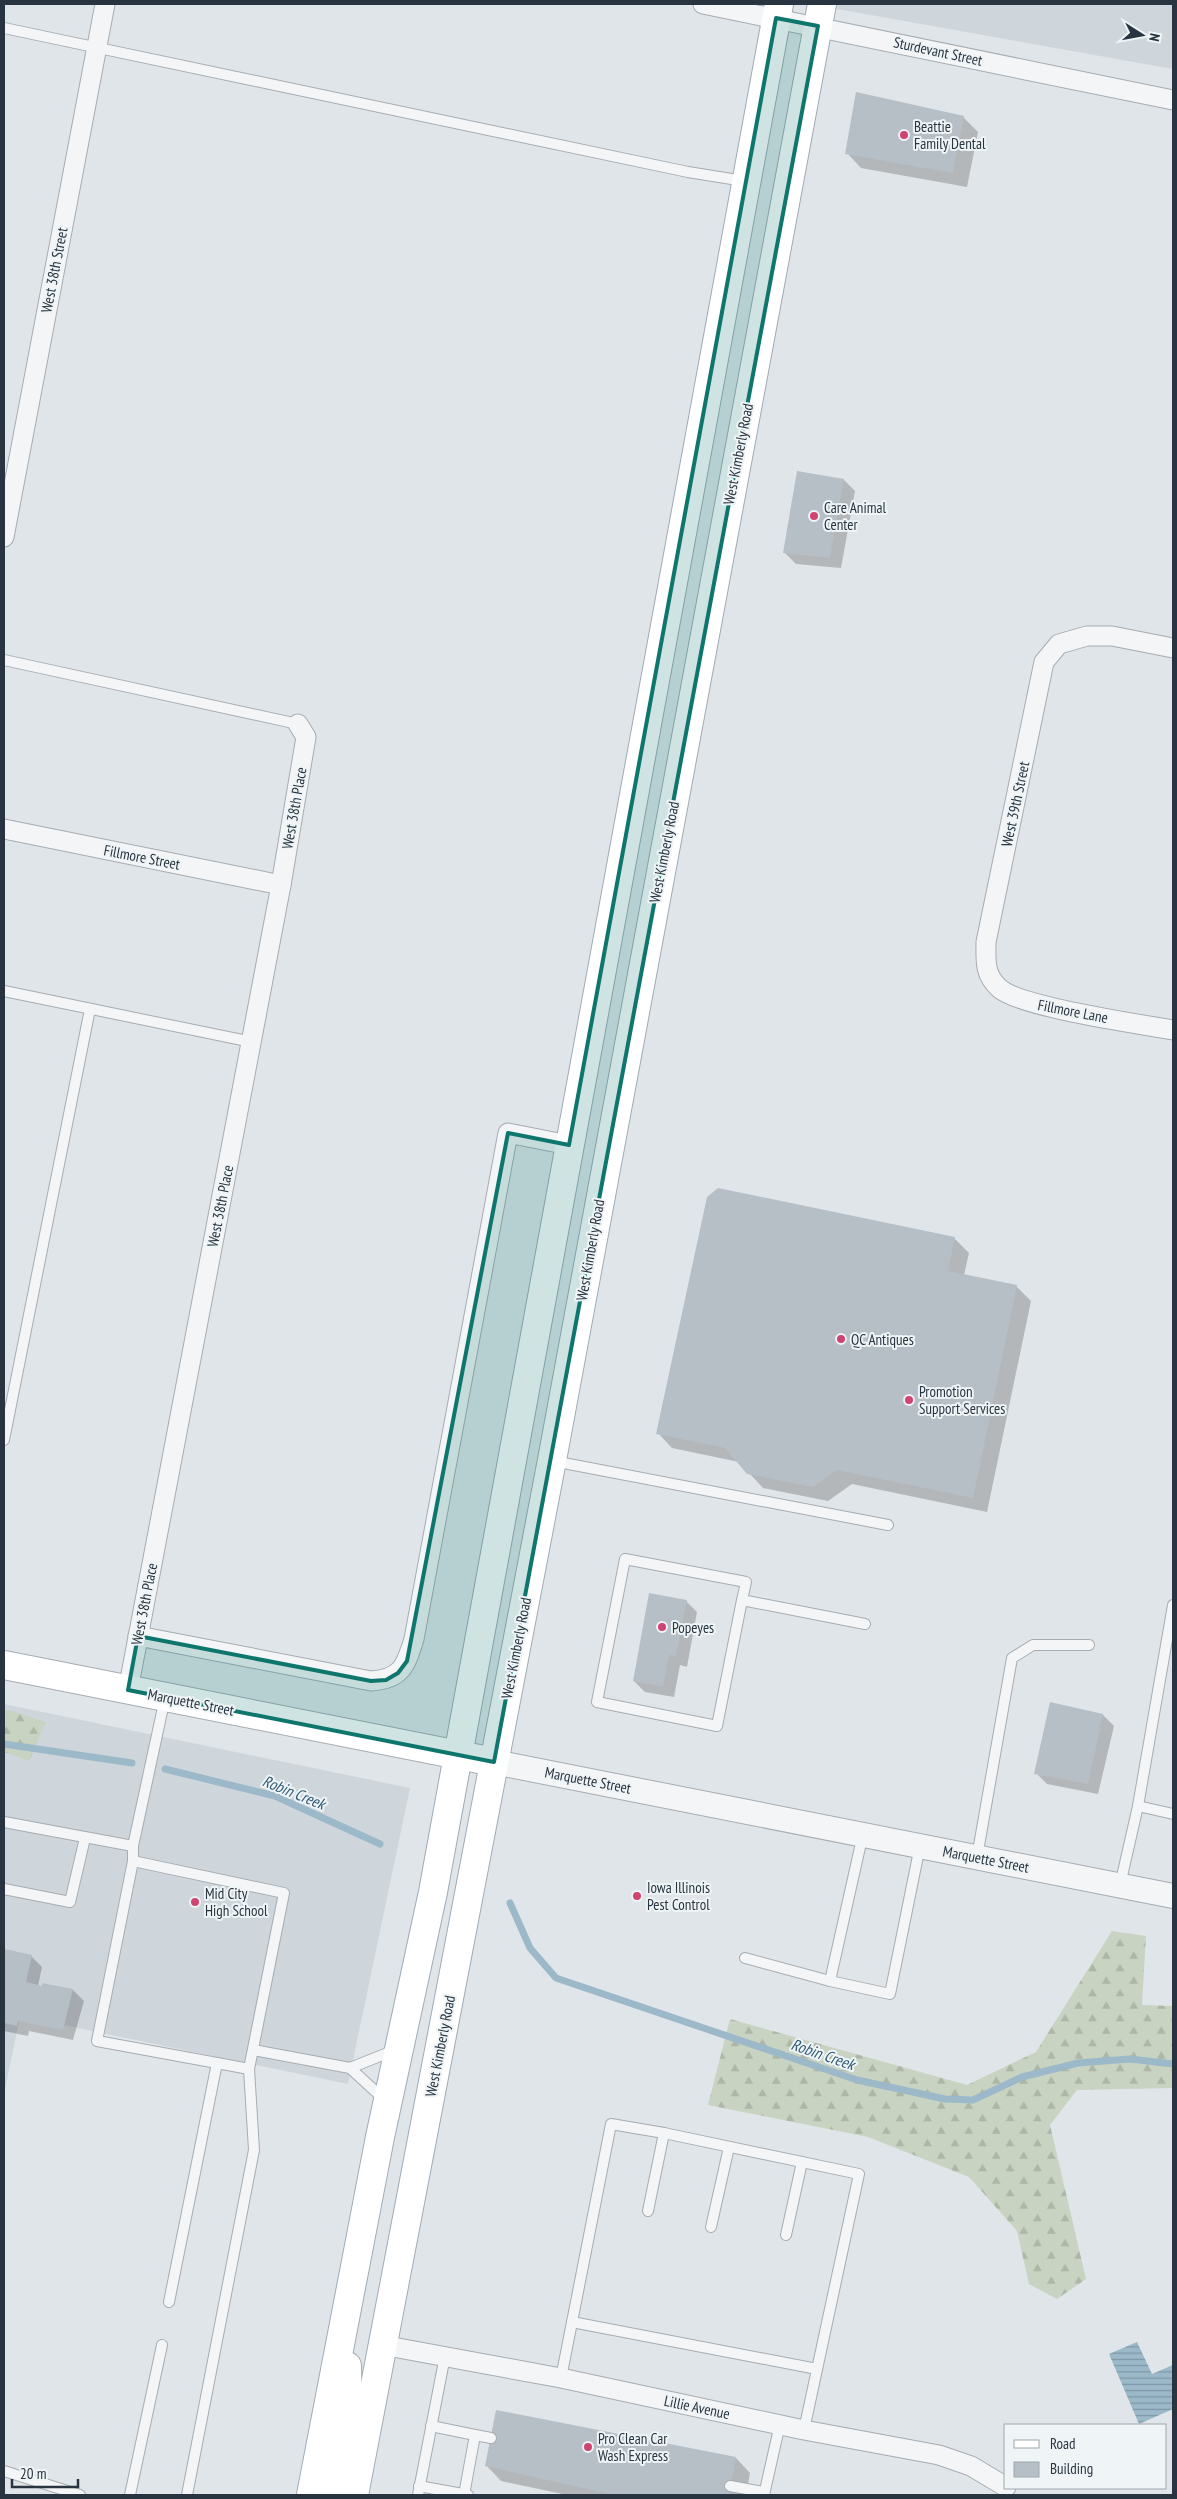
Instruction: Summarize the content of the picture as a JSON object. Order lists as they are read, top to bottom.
{
  "streets": {
    "main road": ["West Kimberly Road", "Marquette Street"],
    "street": [
      "Sturdevant Street",
      "West 38th Street",
      "West 39th Street",
      "West 38th Place",
      "Fillmore Street",
      "Fillmore Lane",
      "Lillie Avenue"
    ]
  },
  "crossings": [
    ["Sturdevant Street", "West Kimberly Road"],
    ["West Kimberly Road", "Marquette Street"],
    ["West Kimberly Road", "Lillie Avenue"],
    ["West 39th Street", "Fillmore Lane"],
    ["West 38th Place", "Fillmore Street"],
    ["West 38th Place", "Marquette Street"]
  ],
  "water": ["Robin Creek"],
  "places": [
    "Beattie Family Dental",
    "Care Animal Center",
    "QC Antiques",
    "Promotion Support Services",
    "Popeyes",
    "Iowa Illinois Pest Control",
    "Mid City High School",
    "Pro Clean Car Wash Express"
  ],
  "legend": ["Road", "Building"],
  "scale_bar": "20 m",
  "north": "right"
}
